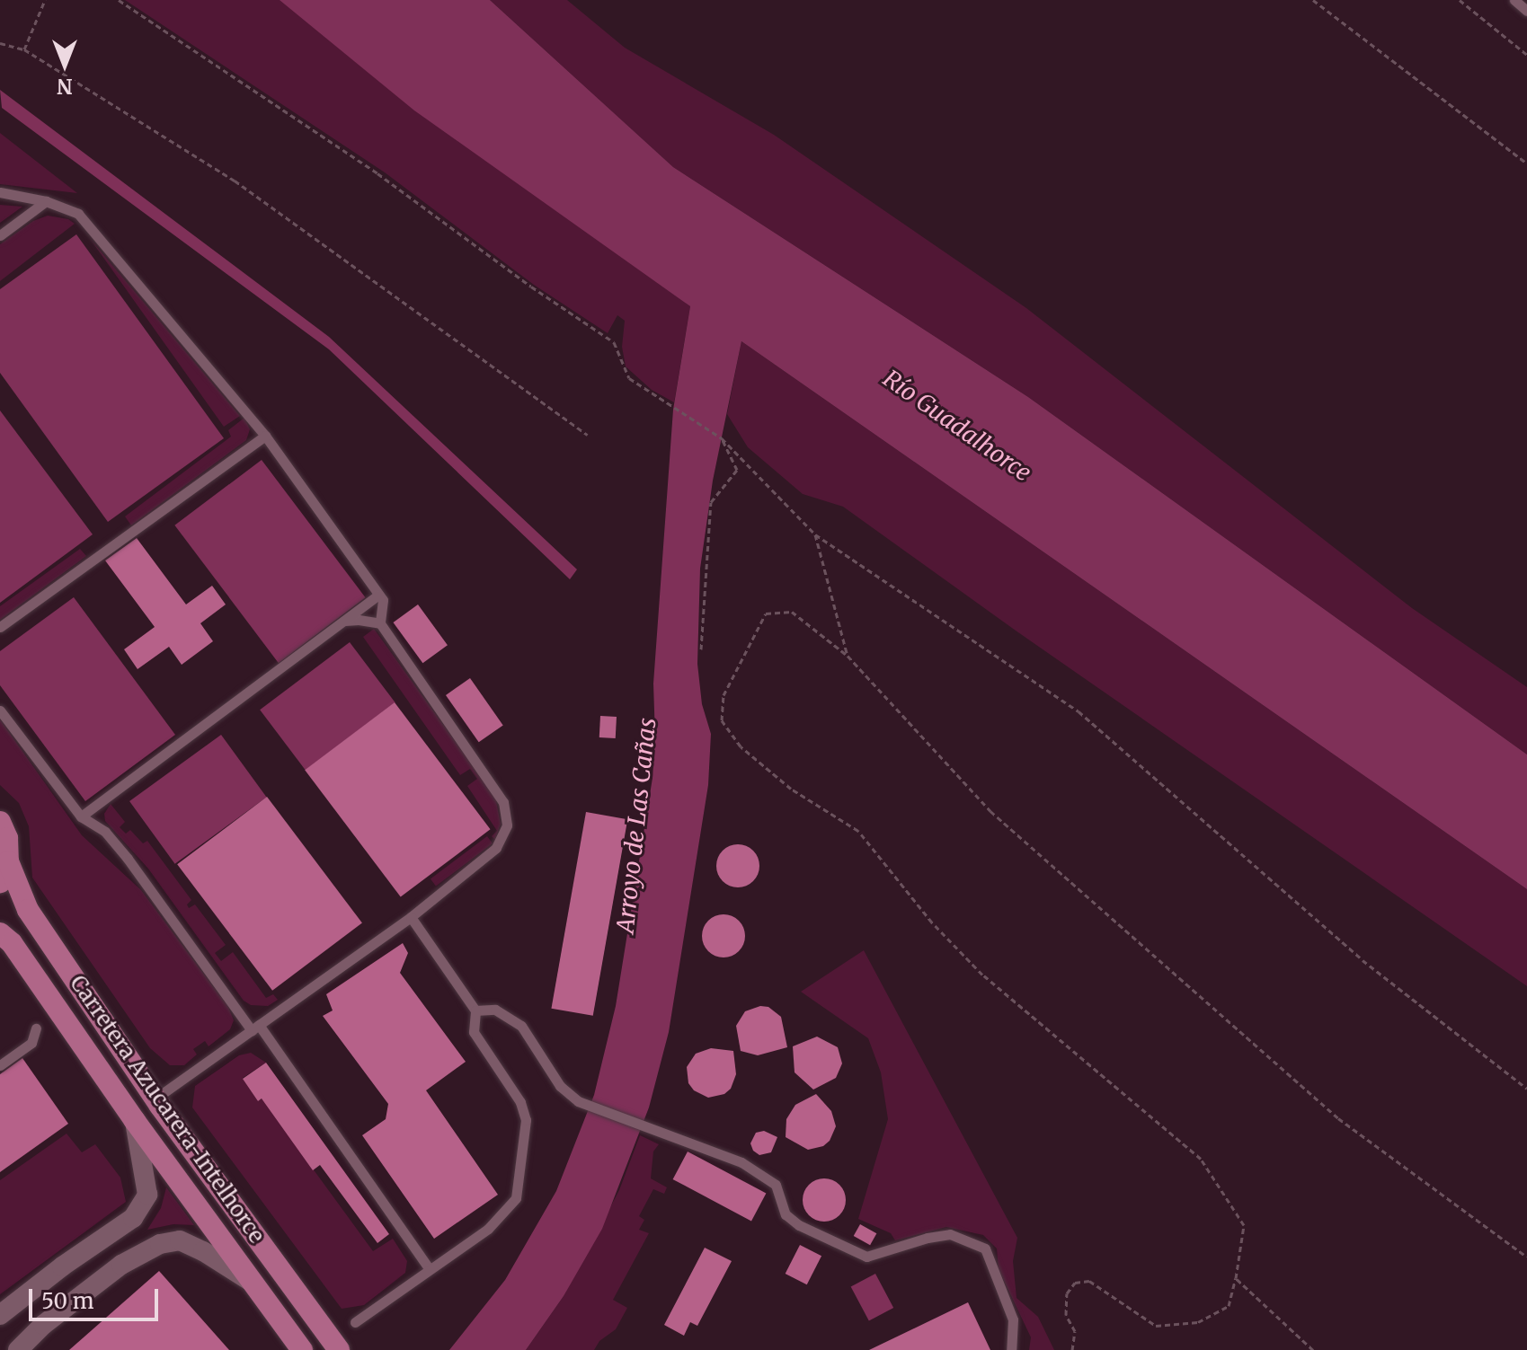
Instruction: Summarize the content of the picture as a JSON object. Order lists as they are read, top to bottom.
{
  "streets": {
    "main road": ["Carretera Azucarera-Intelhorce"]
  },
  "water": ["Río Guadalhorce", "Arroyo de Las Cañas"],
  "scale_bar": "50 m",
  "north": "bottom"
}
